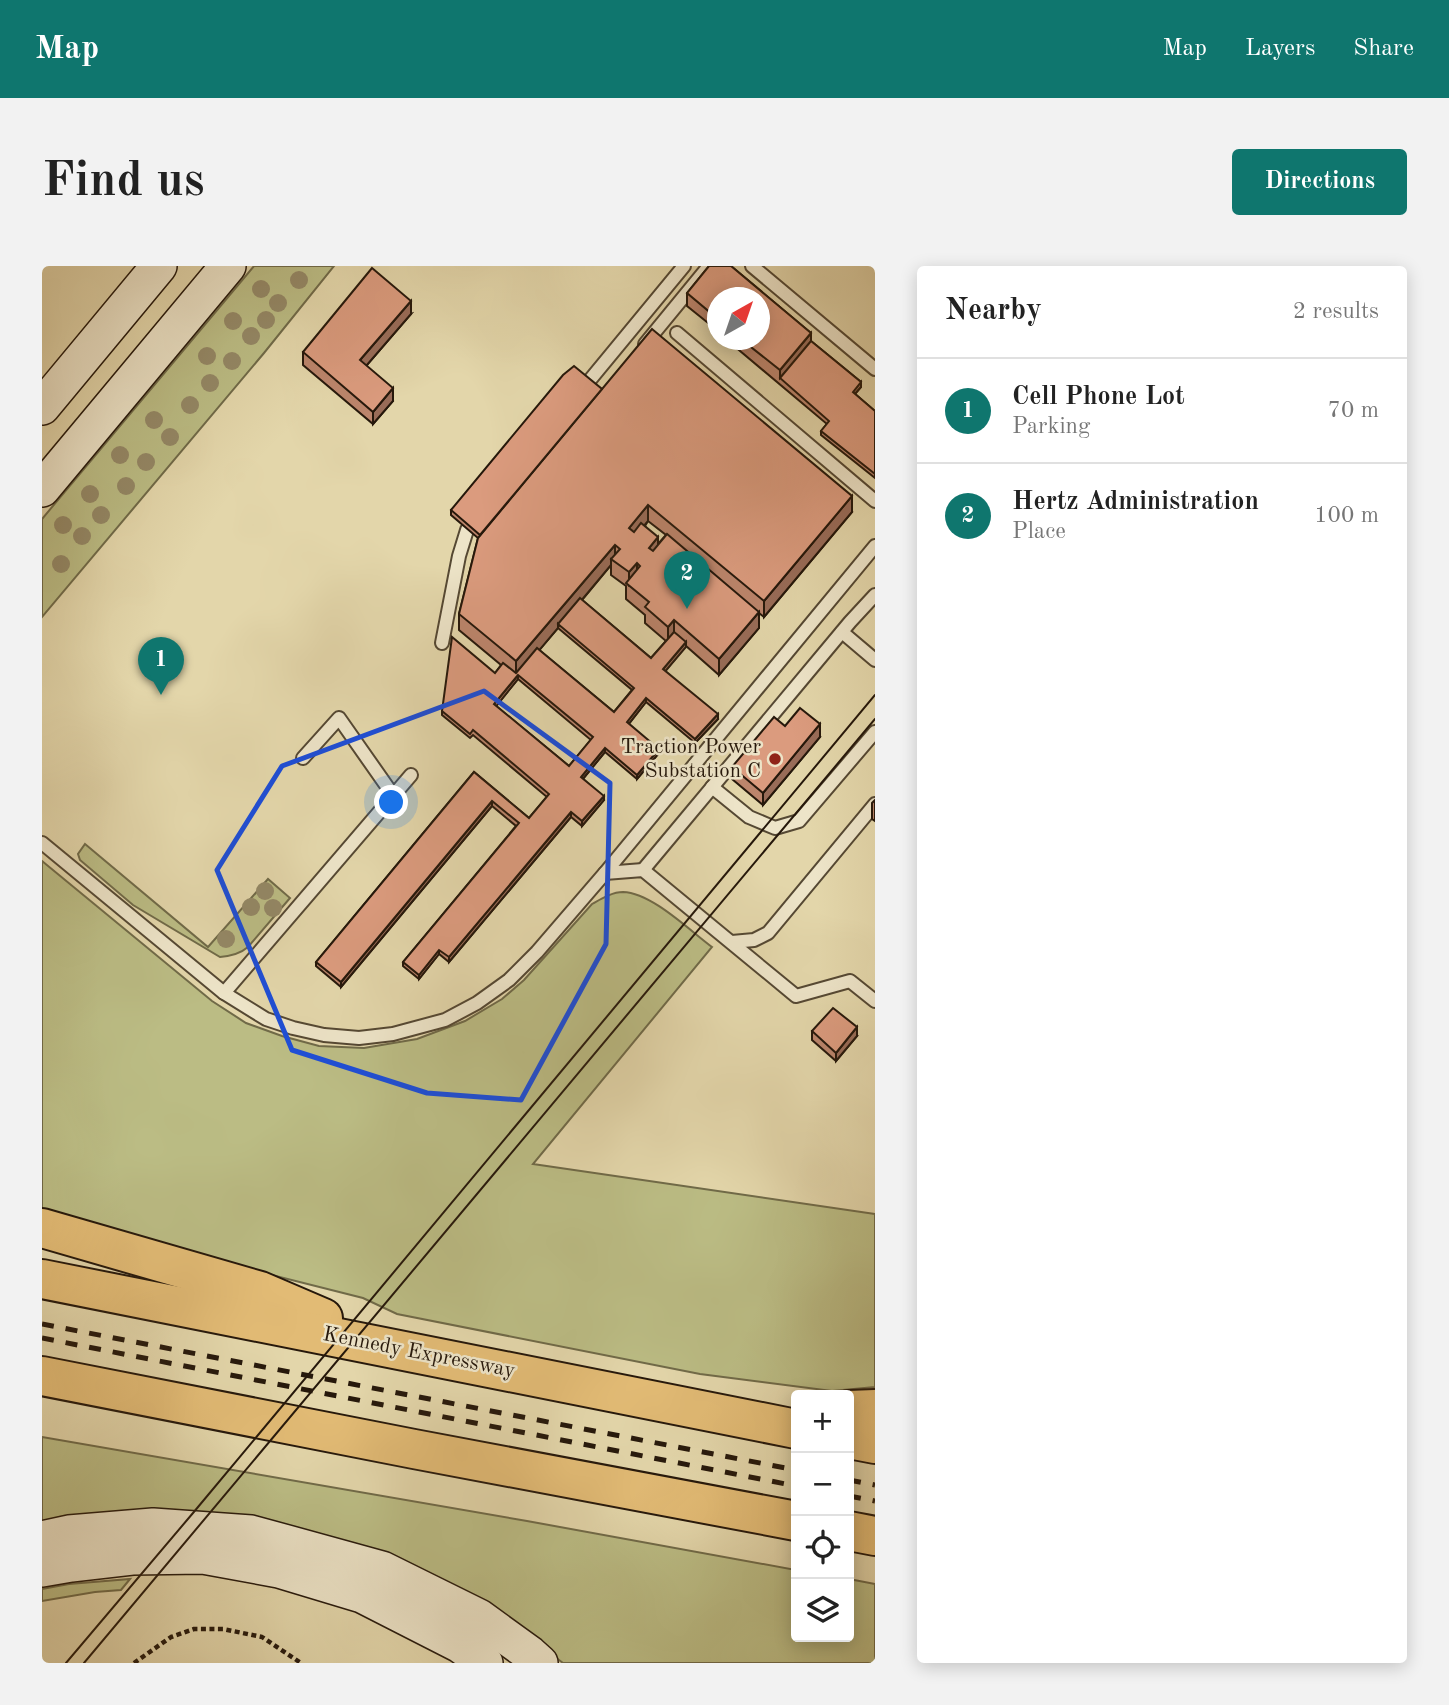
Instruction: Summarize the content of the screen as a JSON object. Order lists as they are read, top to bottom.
{
  "streets": {
    "highway": ["Kennedy Expressway"]
  },
  "places": ["Traction Power Substation C"],
  "north": "top right",
  "page": {
    "header": "Map",
    "nav": ["Map", "Layers", "Share"],
    "buttons": "Directions",
    "title": "Find us",
    "heading": ["Nearby", "2 results"],
    "list": [
      {
        "mark": "1",
        "name": "Cell Phone Lot",
        "note": "Parking",
        "value": "70 m"
      },
      {
        "mark": "2",
        "name": "Hertz Administration",
        "note": "Place",
        "value": "100 m"
      }
    ],
    "pins": ["2", "1"],
    "map_buttons": ["+", "−"]
  }
}
